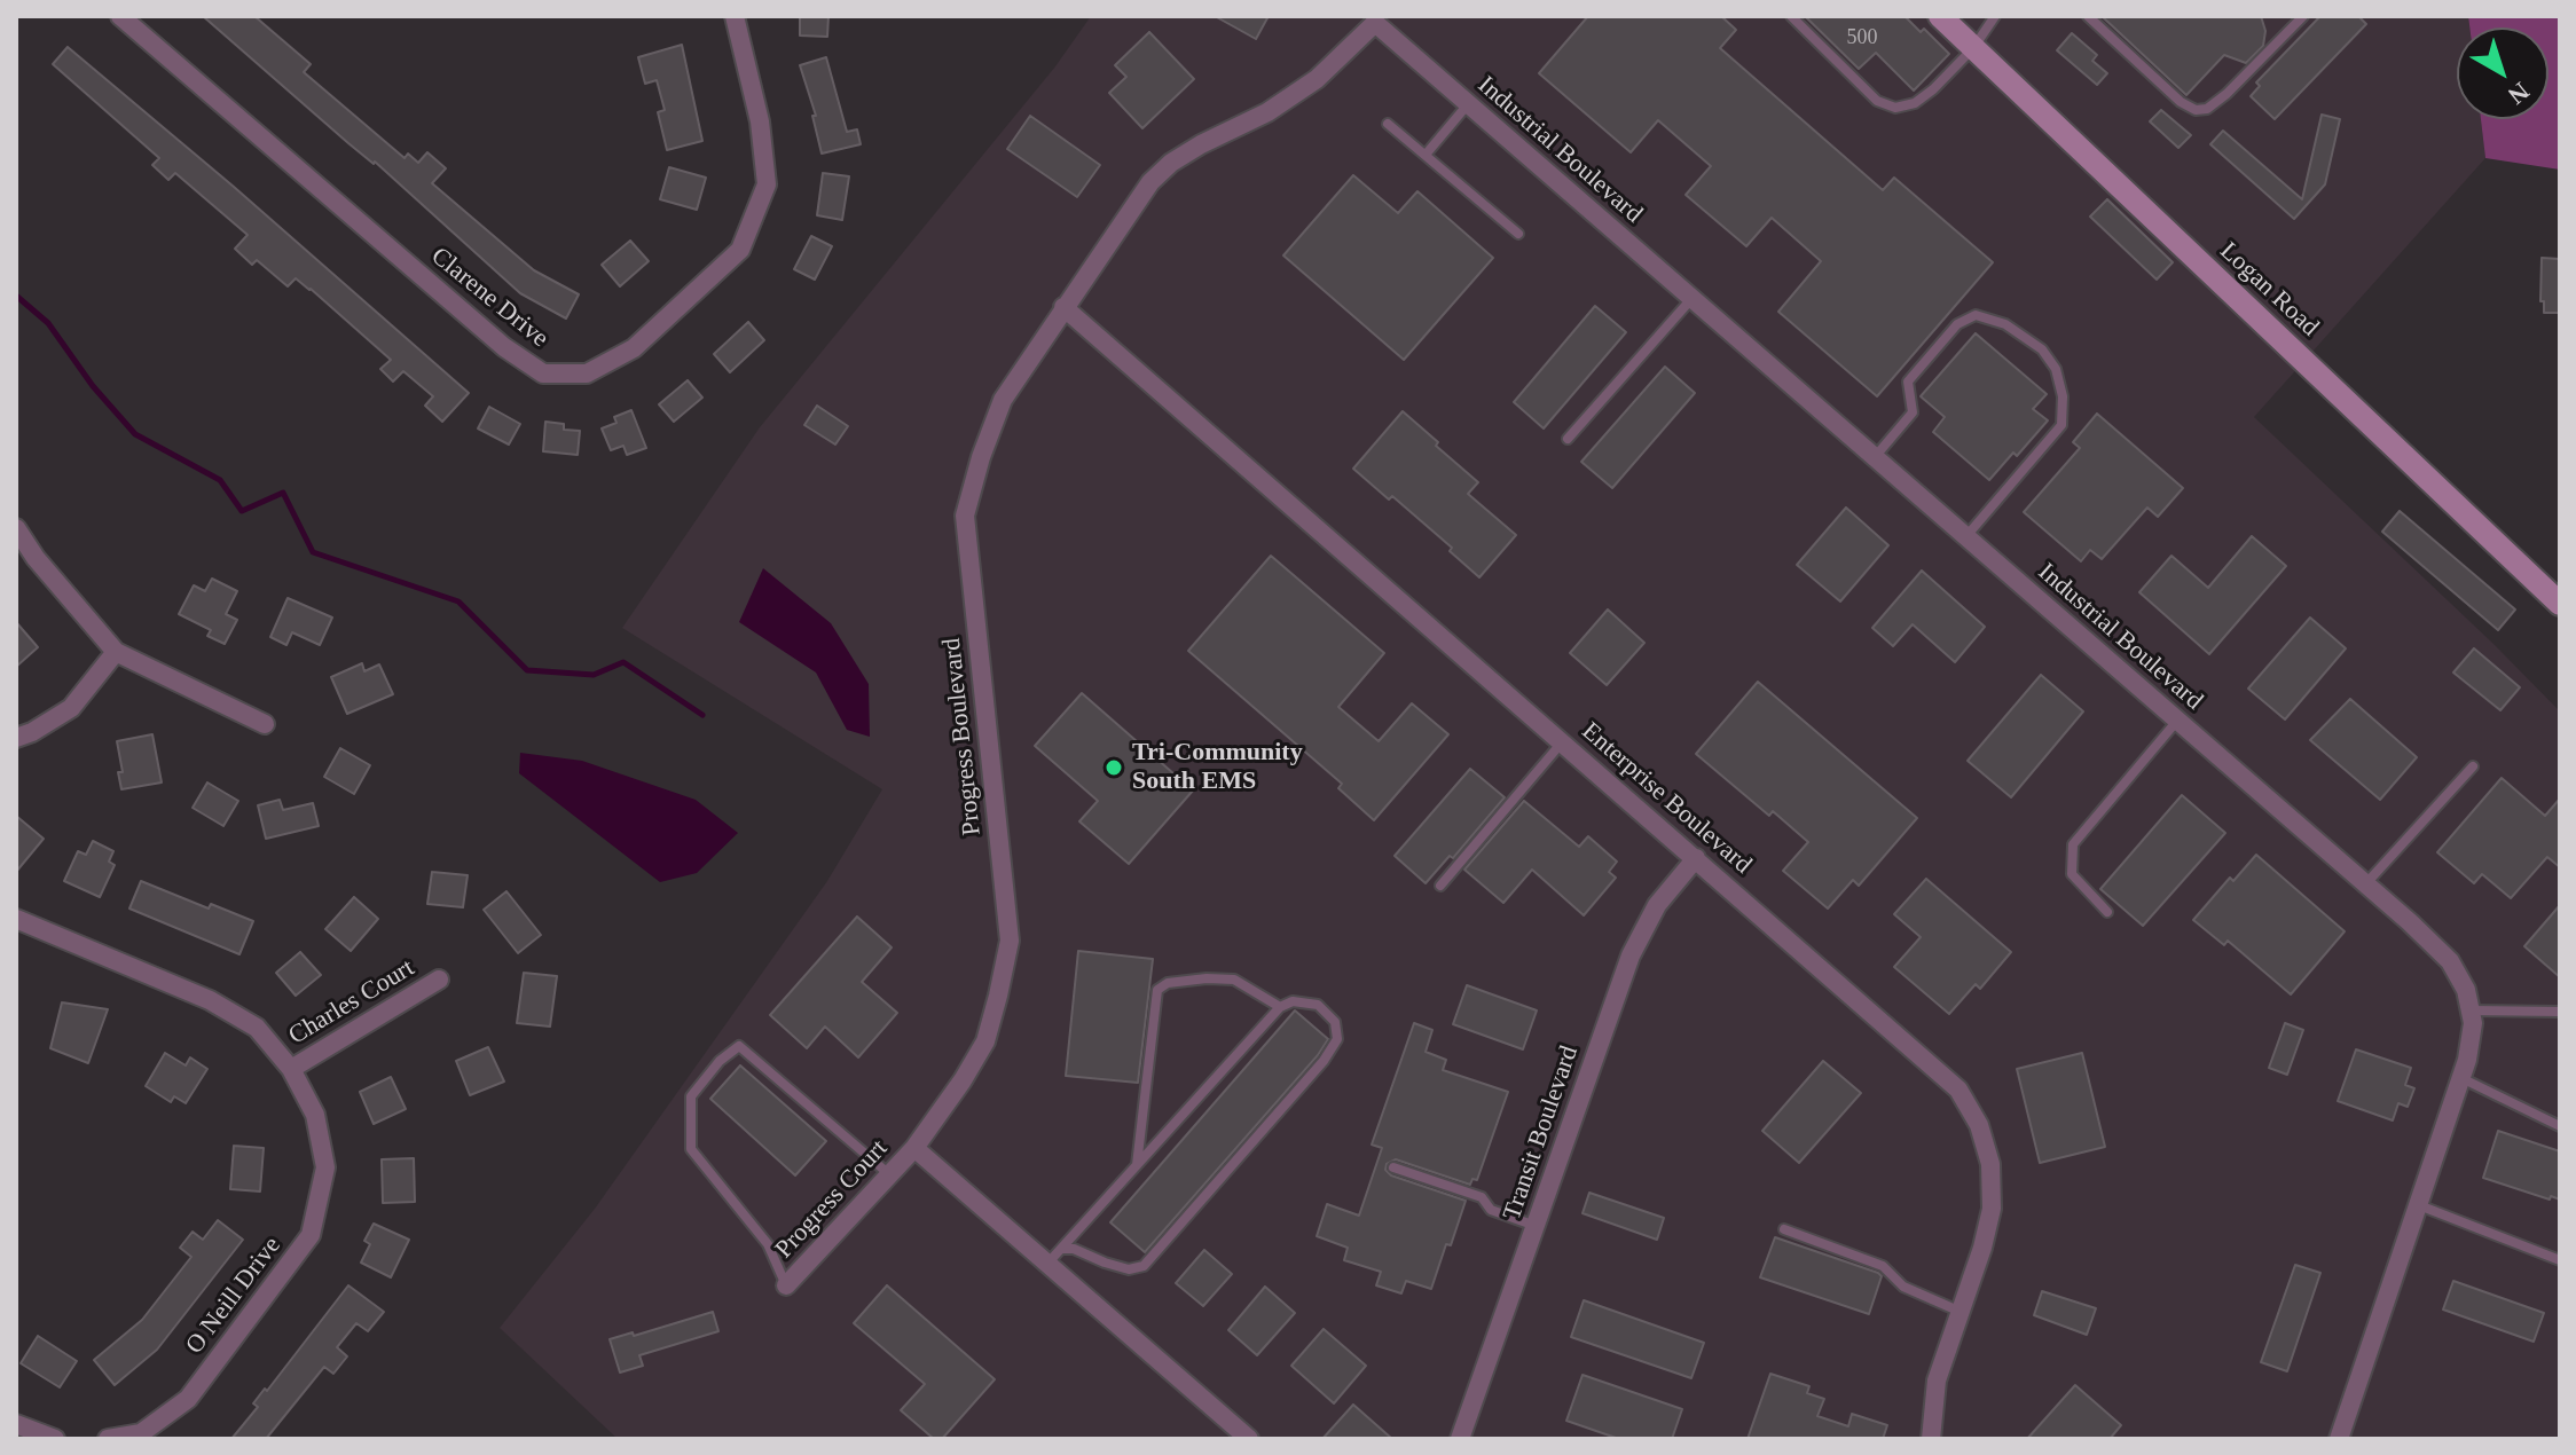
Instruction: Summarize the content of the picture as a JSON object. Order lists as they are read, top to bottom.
{
  "streets": {
    "street": [
      "Industrial Boulevard",
      "Logan Road",
      "Clarene Drive",
      "Progress Boulevard",
      "Enterprise Boulevard",
      "Charles Court",
      "Transit Boulevard",
      "Progress Court",
      "O Neill Drive"
    ]
  },
  "crossings": [
    ["Industrial Boulevard", "Progress Boulevard"],
    ["Progress Boulevard", "Enterprise Boulevard"],
    ["Progress Boulevard", "Progress Court"],
    ["Enterprise Boulevard", "Transit Boulevard"],
    ["Charles Court", "O Neill Drive"]
  ],
  "places": ["Tri-Community South EMS"],
  "house_numbers": ["500"],
  "north": "bottom right"
}
